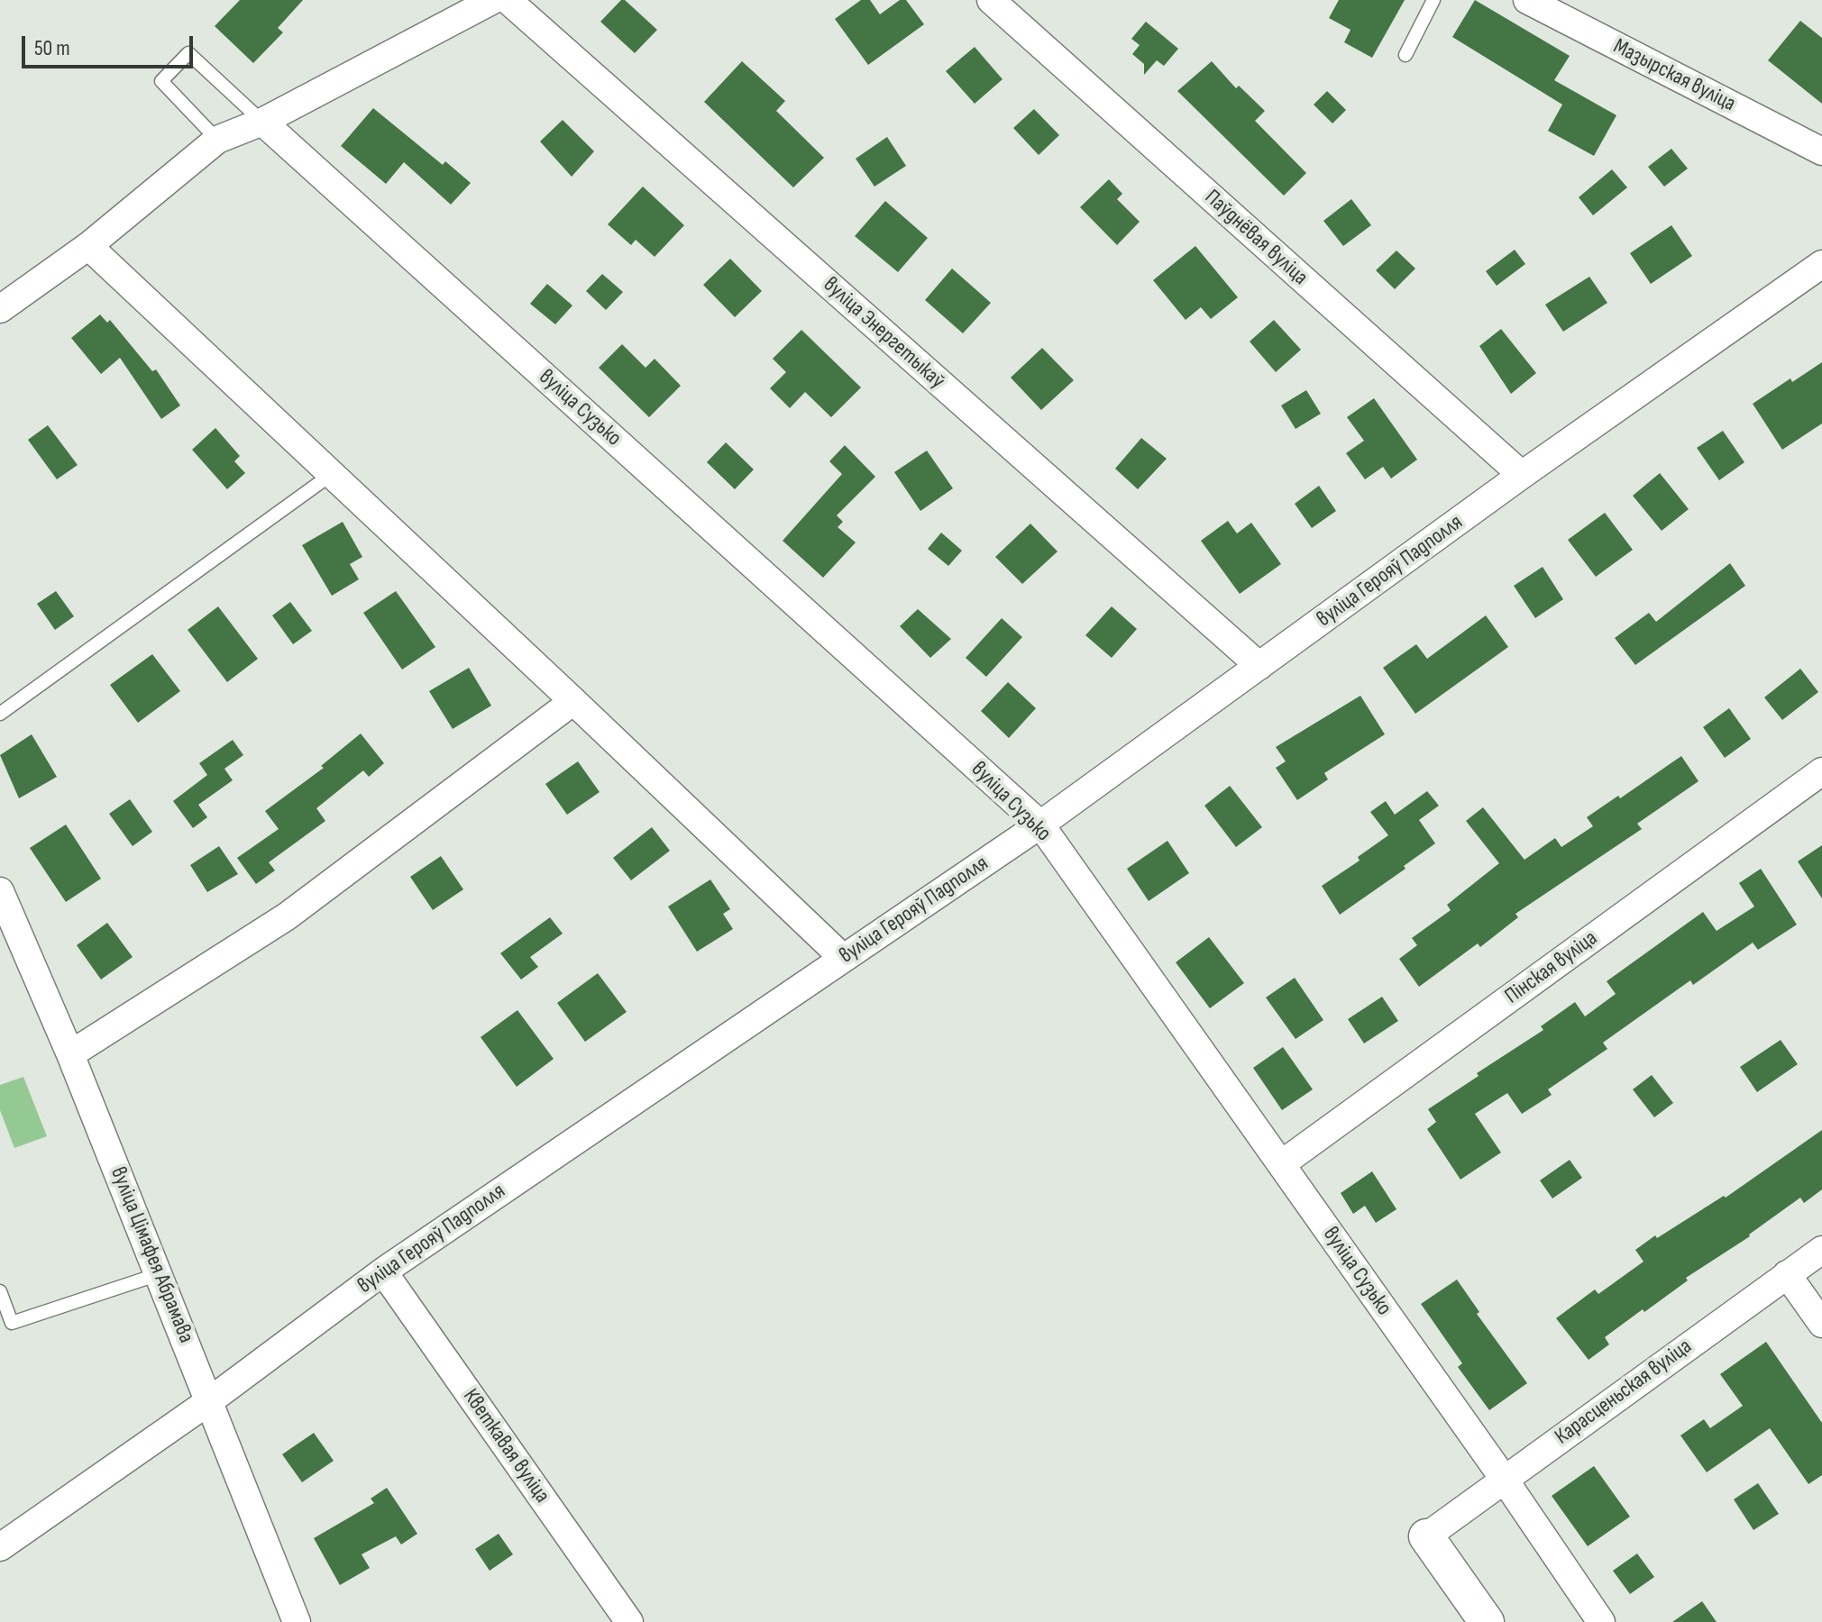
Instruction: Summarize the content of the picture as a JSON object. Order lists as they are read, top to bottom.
{
  "streets": {
    "street": [
      "Мазырская вуліца",
      "Паўднёвая вуліца",
      "вуліца Энергетыкаў",
      "вуліца Сузько",
      "вуліца Герояў Падполля",
      "Пінская вуліца",
      "вуліца Цімафея Абрамава",
      "Карасценьская вуліца",
      "Кветкавая вуліца"
    ]
  },
  "crossings": [
    ["Паўднёвая вуліца", "вуліца Герояў Падполля"],
    ["вуліца Энергетыкаў", "вуліца Герояў Падполля"],
    ["вуліца Сузько", "вуліца Герояў Падполля"],
    ["вуліца Сузько", "Пінская вуліца"],
    ["вуліца Сузько", "Карасценьская вуліца"],
    ["вуліца Герояў Падполля", "вуліца Цімафея Абрамава"],
    ["вуліца Герояў Падполля", "Кветкавая вуліца"]
  ],
  "scale_bar": "50 m"
}
